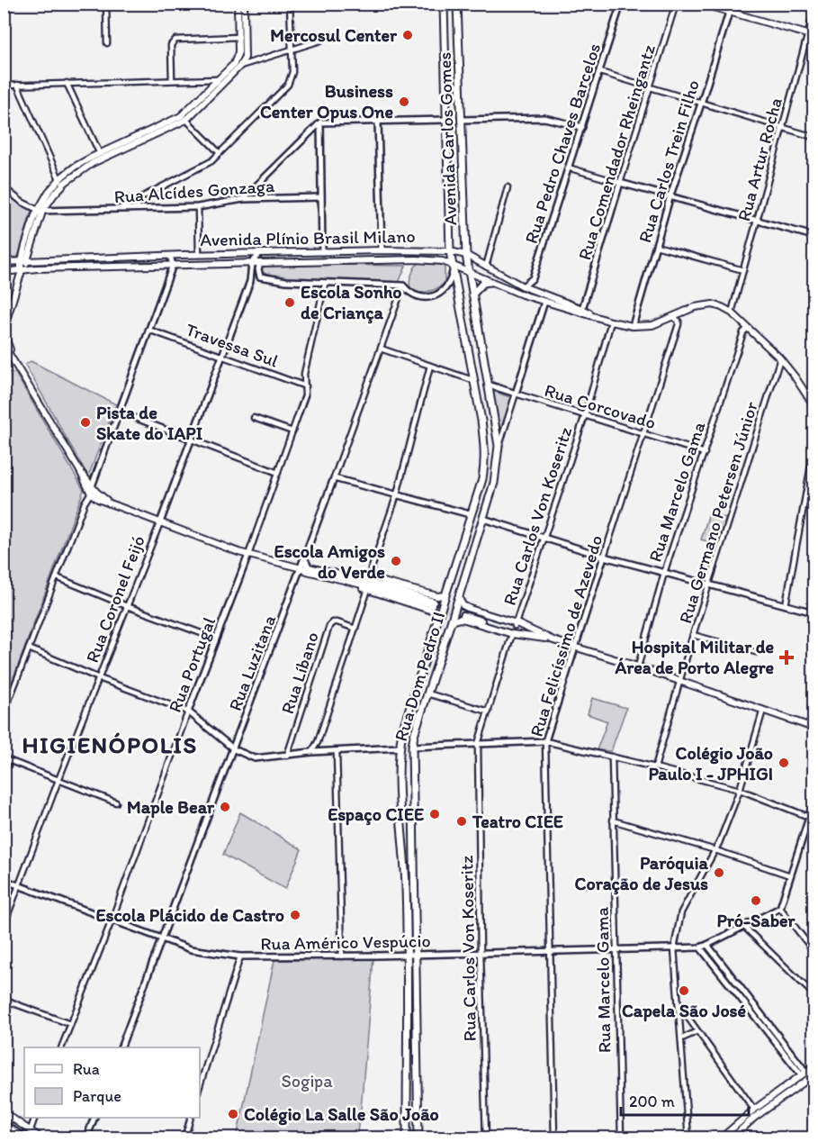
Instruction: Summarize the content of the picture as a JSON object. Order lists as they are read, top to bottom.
{
  "streets": {
    "main road": ["Avenida Carlos Gomes", "Avenida Plínio Brasil Milano", "Rua Dom Pedro II"],
    "street": [
      "Rua Pedro Chaves Barcelos",
      "Rua Comendador Rheingantz",
      "Rua Artur Rocha",
      "Rua Carlos Trein Filho",
      "Rua Alcídes Gonzaga",
      "Travessa Sul",
      "Rua Corcovado",
      "Rua Marcelo Gama",
      "Rua Germano Petersen Júnior",
      "Rua Carlos Von Koseritz",
      "Rua Coronel Feijó",
      "Rua Felicíssimo de Azevedo",
      "Rua Luzitana",
      "Rua Portugal",
      "Rua Líbano",
      "Rua Américo Vespúcio"
    ]
  },
  "crossings": [
    ["Avenida Carlos Gomes", "Avenida Plínio Brasil Milano"],
    ["Avenida Carlos Gomes", "Rua Corcovado"],
    ["Avenida Carlos Gomes", "Rua Dom Pedro II"],
    ["Rua Pedro Chaves Barcelos", "Avenida Plínio Brasil Milano"],
    ["Rua Comendador Rheingantz", "Avenida Plínio Brasil Milano"],
    ["Rua Artur Rocha", "Avenida Plínio Brasil Milano"],
    ["Rua Carlos Trein Filho", "Avenida Plínio Brasil Milano"],
    ["Avenida Plínio Brasil Milano", "Rua Marcelo Gama"],
    ["Avenida Plínio Brasil Milano", "Rua Germano Petersen Júnior"],
    ["Avenida Plínio Brasil Milano", "Rua Carlos Von Koseritz"],
    ["Avenida Plínio Brasil Milano", "Rua Coronel Feijó"],
    ["Avenida Plínio Brasil Milano", "Rua Felicíssimo de Azevedo"],
    ["Avenida Plínio Brasil Milano", "Rua Dom Pedro II"],
    ["Travessa Sul", "Rua Coronel Feijó"],
    ["Travessa Sul", "Rua Portugal"],
    ["Rua Corcovado", "Rua Marcelo Gama"],
    ["Rua Corcovado", "Rua Carlos Von Koseritz"],
    ["Rua Corcovado", "Rua Felicíssimo de Azevedo"],
    ["Rua Corcovado", "Rua Dom Pedro II"],
    ["Rua Marcelo Gama", "Rua Américo Vespúcio"],
    ["Rua Carlos Von Koseritz", "Rua Américo Vespúcio"],
    ["Rua Coronel Feijó", "Rua Américo Vespúcio"],
    ["Rua Felicíssimo de Azevedo", "Rua Américo Vespúcio"],
    ["Rua Luzitana", "Rua Américo Vespúcio"],
    ["Rua Portugal", "Rua Américo Vespúcio"],
    ["Rua Dom Pedro II", "Rua Américo Vespúcio"]
  ],
  "districts": ["HIGIENÓPOLIS"],
  "parks": ["Sogipa"],
  "places": {
    "other": [
      "Mercosul Center",
      "Business Center Opus One",
      "Escola Sonho de Criança",
      "Pista de Skate do IAPI",
      "Escola Amigos do Verde",
      "Colégio João Paulo I - JPHIGI",
      "Maple Bear",
      "Espaço CIEE",
      "Teatro CIEE",
      "Paróquia Coração de Jesus",
      "Pró-Saber",
      "Escola Plácido de Castro",
      "Capela São José",
      "Colégio La Salle São João"
    ],
    "health": ["Hospital Militar de Área de Porto Alegre"]
  },
  "legend": ["Rua", "Parque"],
  "scale_bar": "200 m"
}
